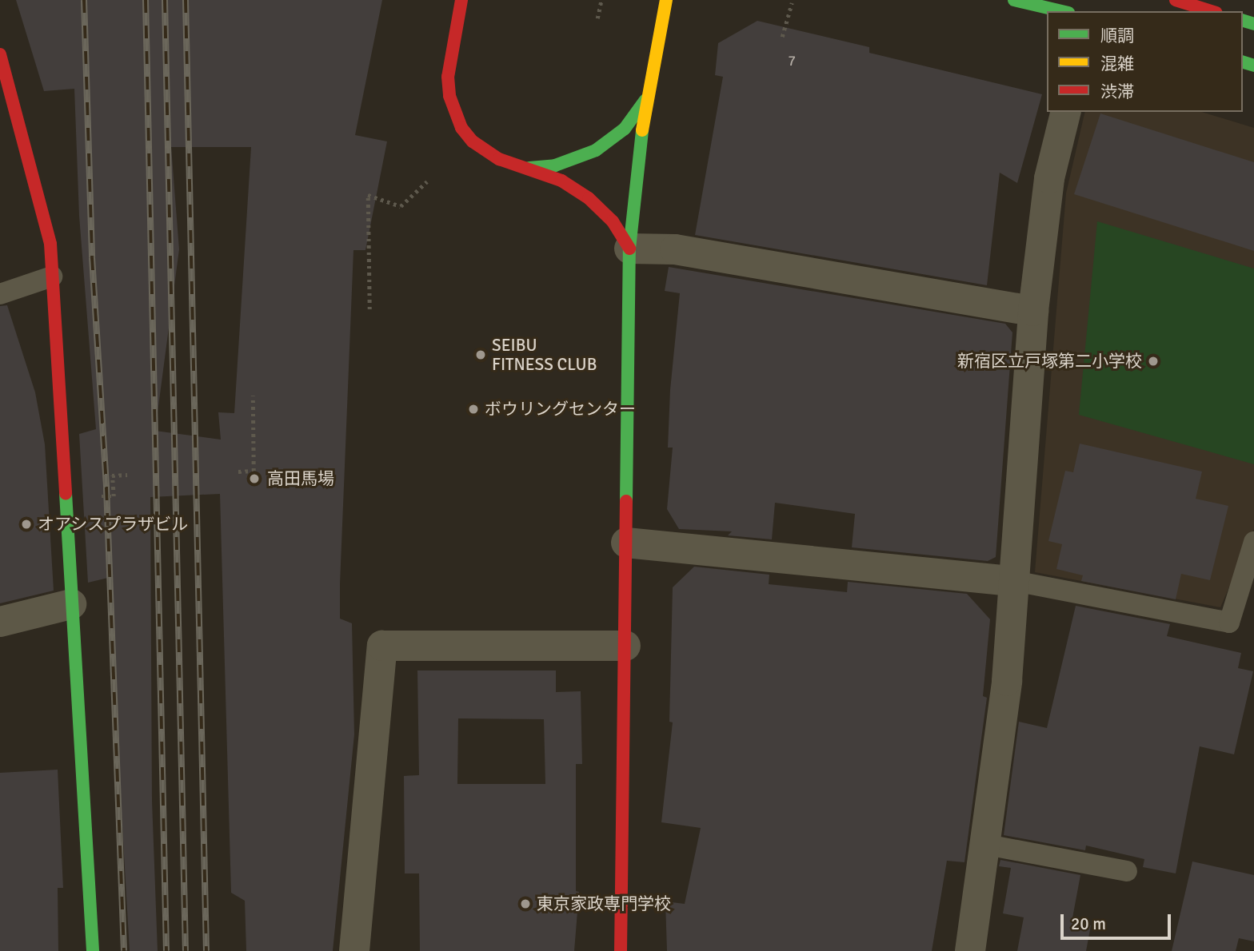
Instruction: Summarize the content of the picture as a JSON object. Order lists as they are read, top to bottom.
{
  "places": [
    "SEIBU FITNESS CLUB",
    "新宿区立戸塚第二小学校",
    "ボウリングセンター",
    "高田馬場",
    "オアシスプラザビル",
    "東京家政専門学校"
  ],
  "house_numbers": ["7"],
  "legend": ["順調", "混雑", "渋滞"],
  "scale_bar": "20 m"
}
